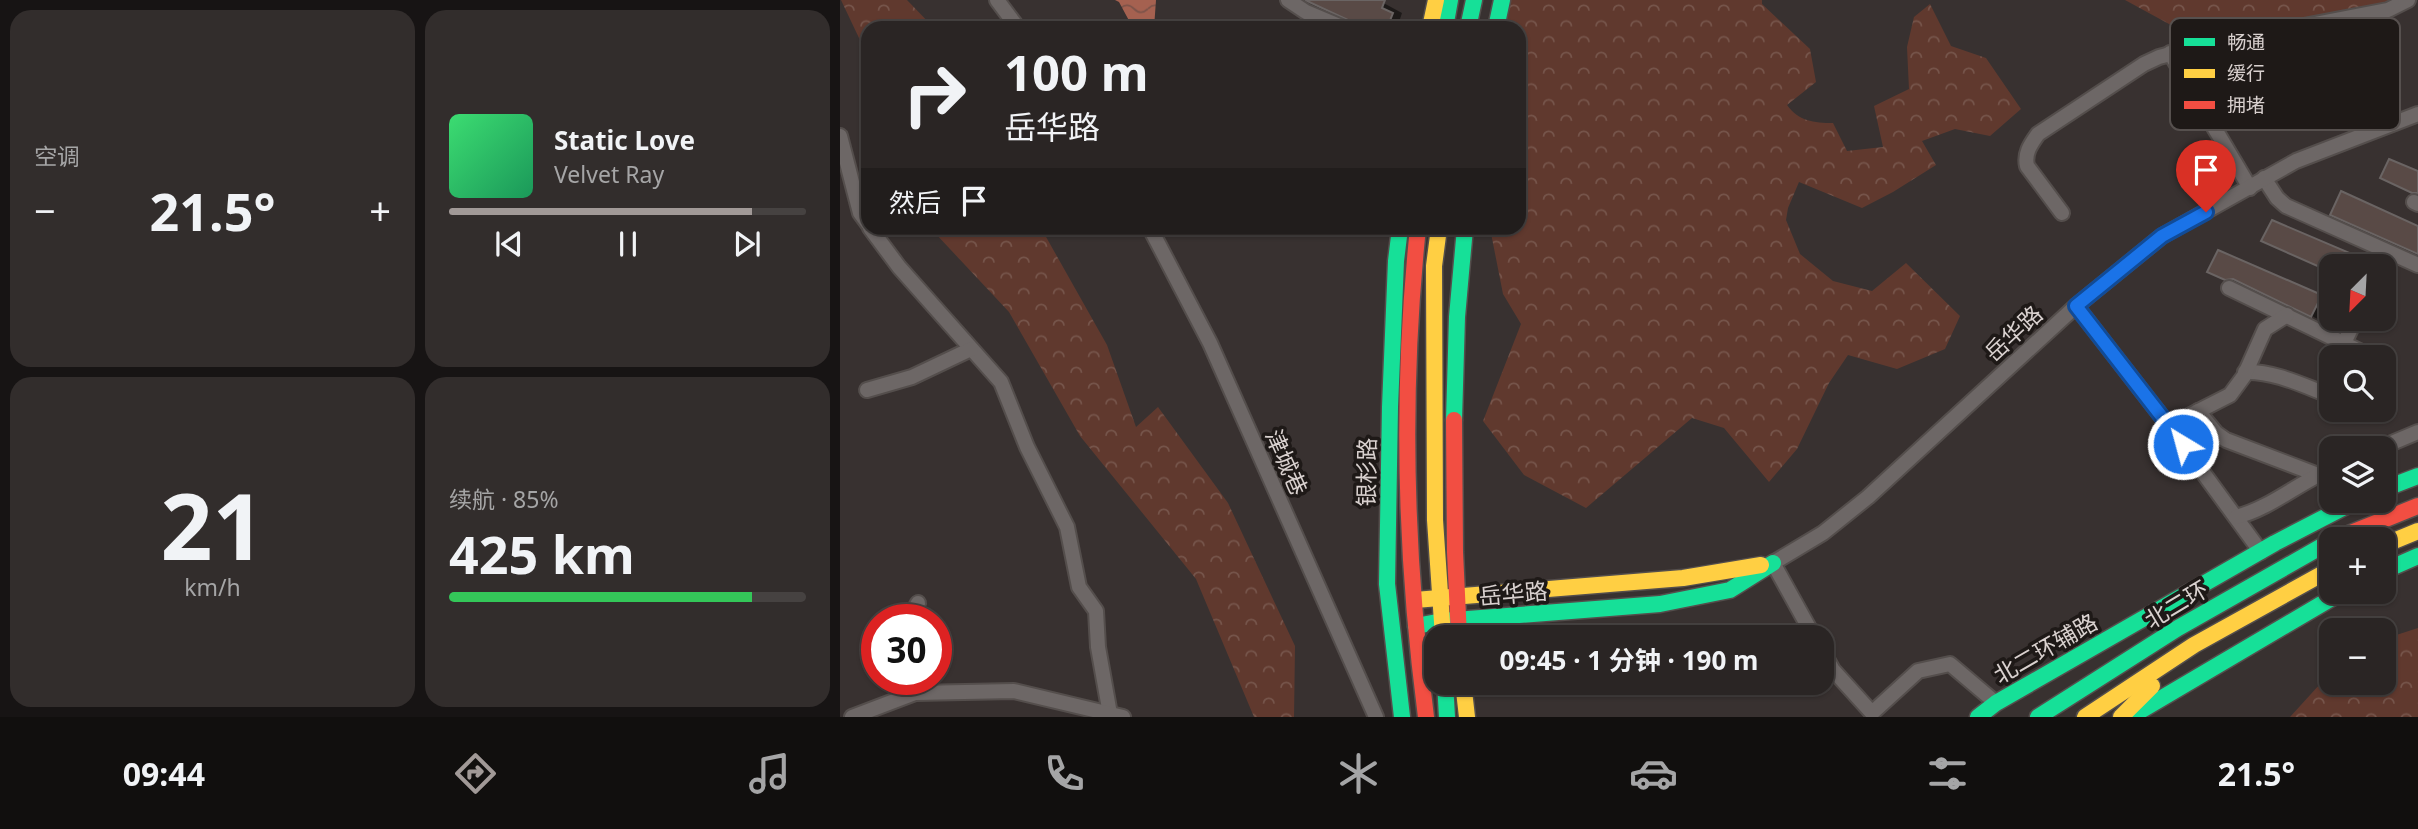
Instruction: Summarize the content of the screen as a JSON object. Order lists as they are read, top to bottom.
{
  "streets": {
    "main road": [
      "岳华路",
      "银杉路",
      "北二环",
      "北二环辅路"
    ],
    "street": ["津城巷"]
  },
  "crossings": [
    ["岳华路", "银杉路"]
  ],
  "legend": ["畅通", "缓行", "拥堵"],
  "north": "bottom left",
  "page": {
    "tile": [
      "空调",
      ["21", "km/h"],
      ["续航 · 85%", "425 km"]
    ],
    "turn": ["100 m", "岳华路"],
    "song": ["Static Love", "Velvet Ray"],
    "then": "然后",
    "heat": ["−", "21.5°", "+"],
    "map_buttons": ["+", "−"],
    "limit": "30",
    "trip": "09:45 · 1 分钟 · 190 m",
    "tabs": ["09:44", "21.5°"]
  }
}
